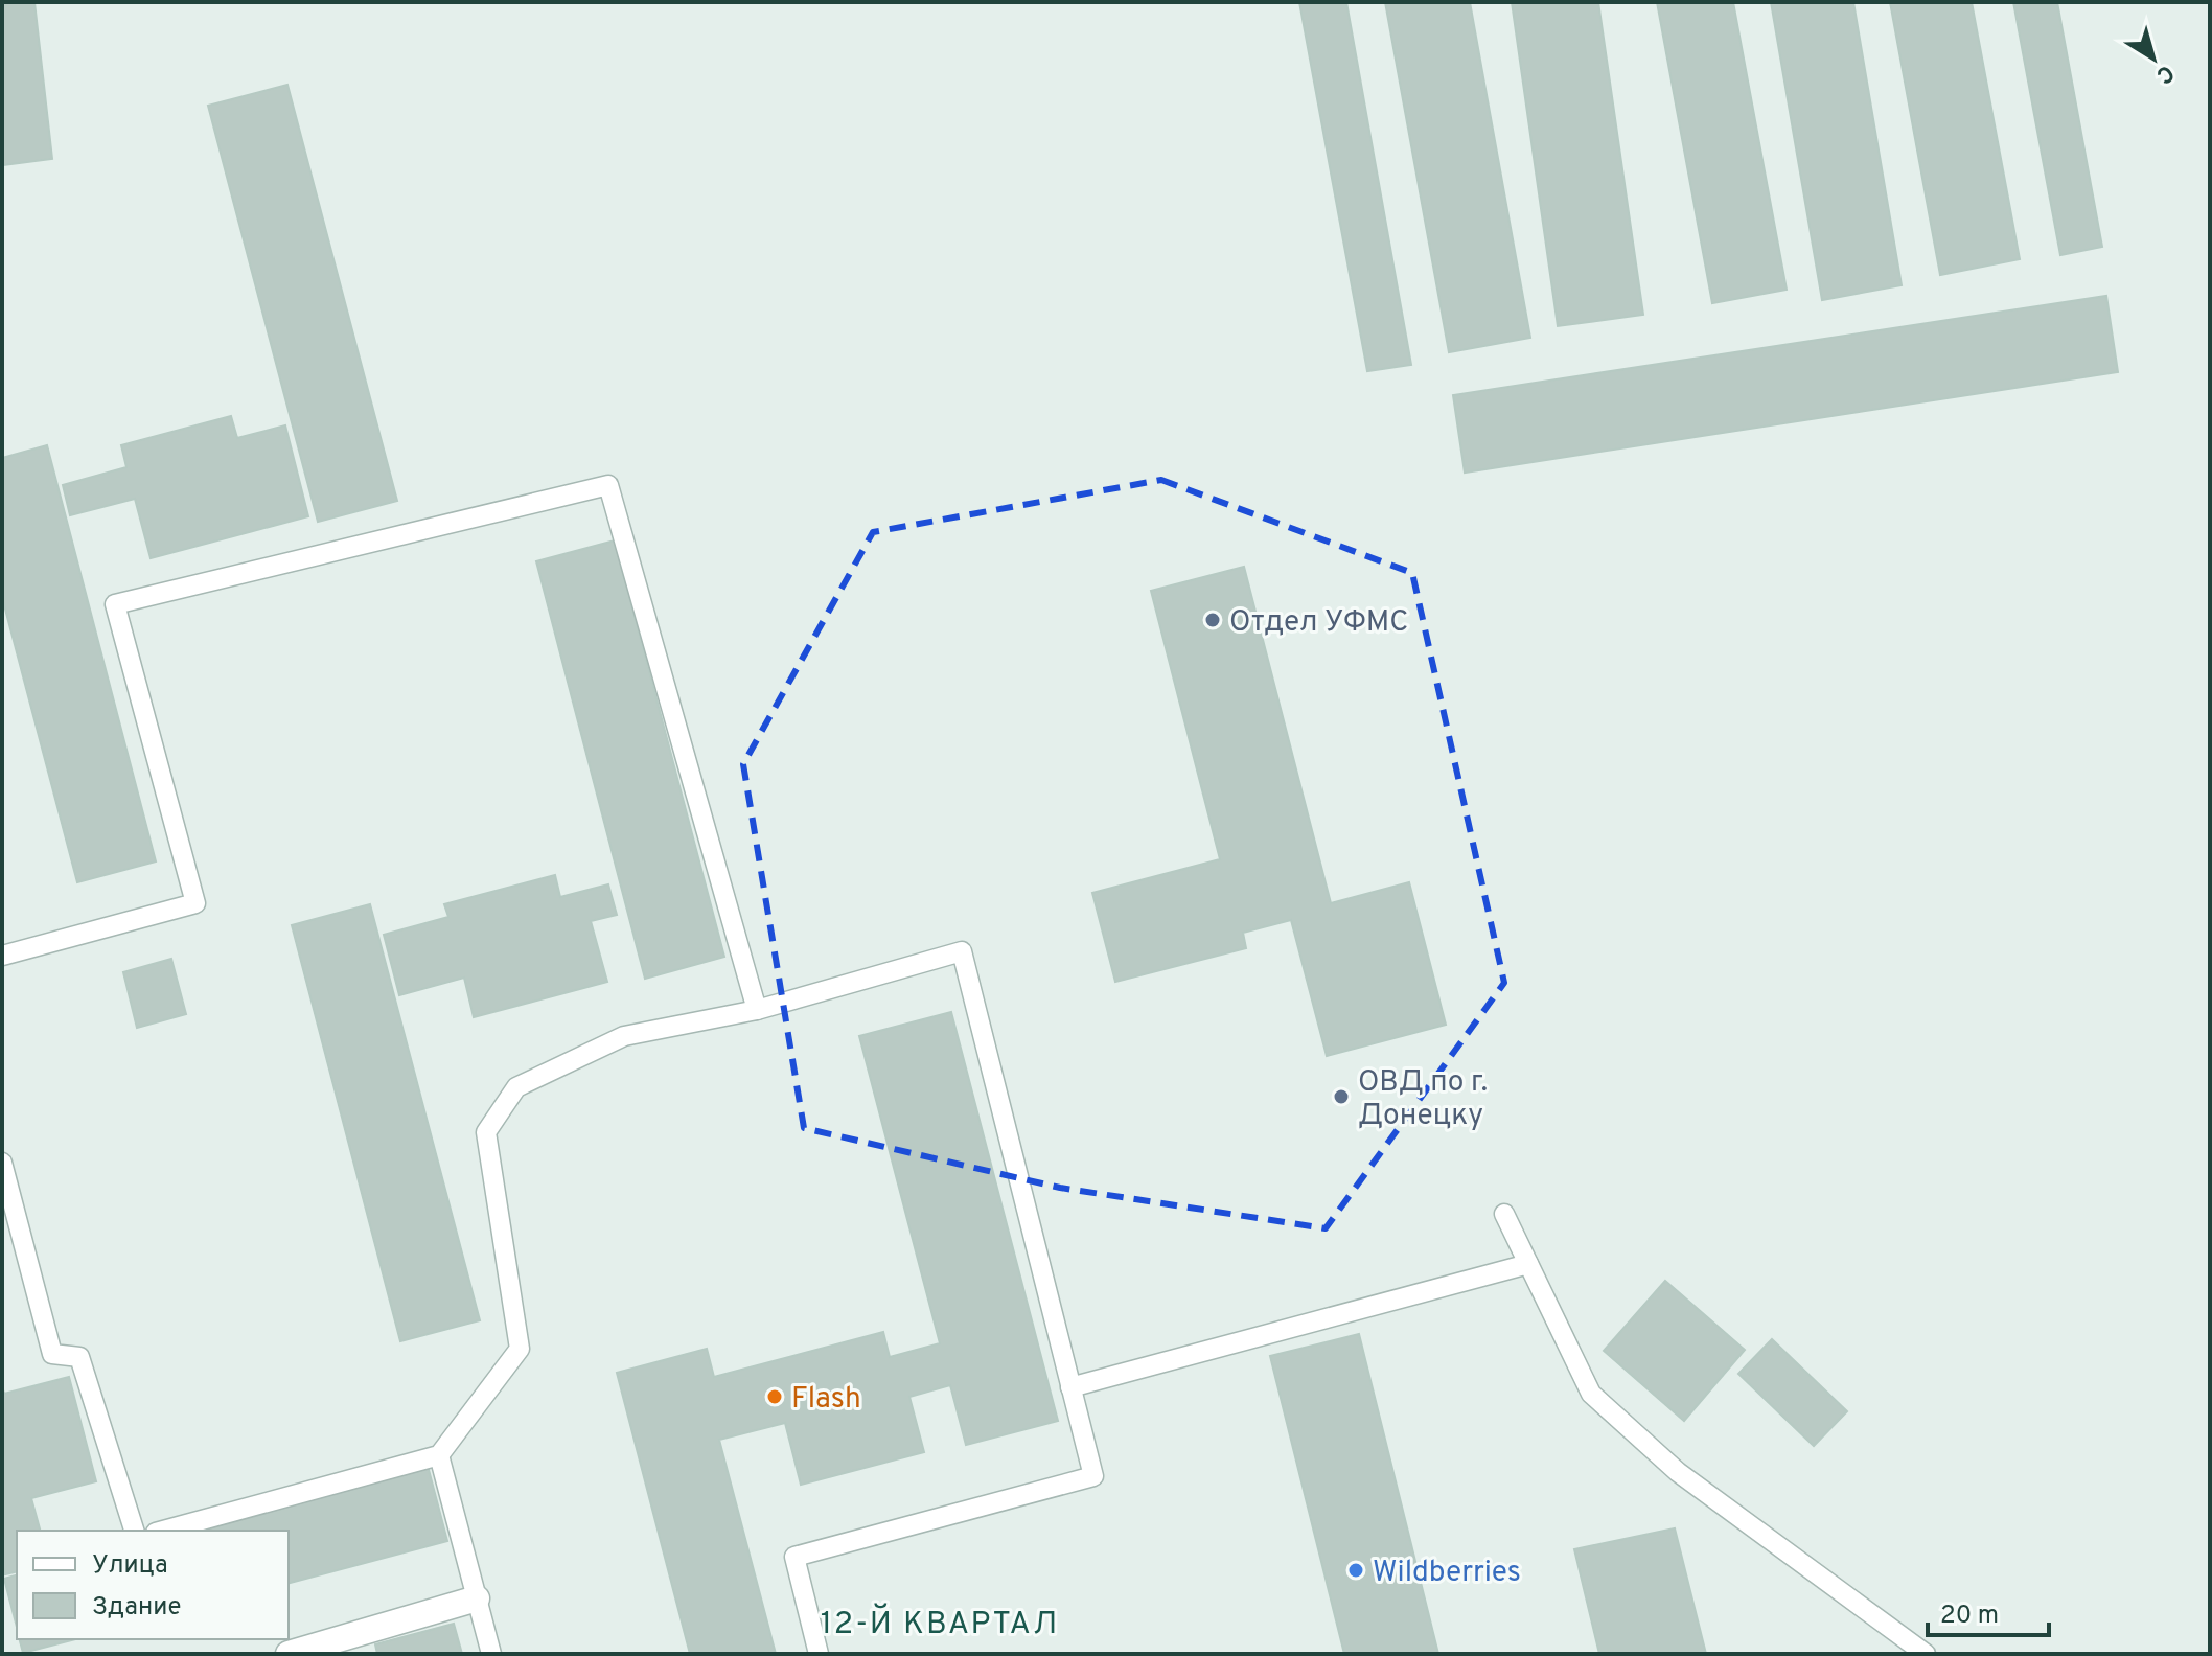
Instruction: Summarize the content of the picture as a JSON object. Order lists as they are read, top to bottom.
{
  "districts": ["12-Й КВАРТАЛ"],
  "places": [
    "Отдел УФМС",
    "ОВД по г. Донецку",
    "Flash",
    "Wildberries"
  ],
  "legend": ["Улица", "Здание"],
  "scale_bar": "20 m",
  "north": "bottom right"
}
